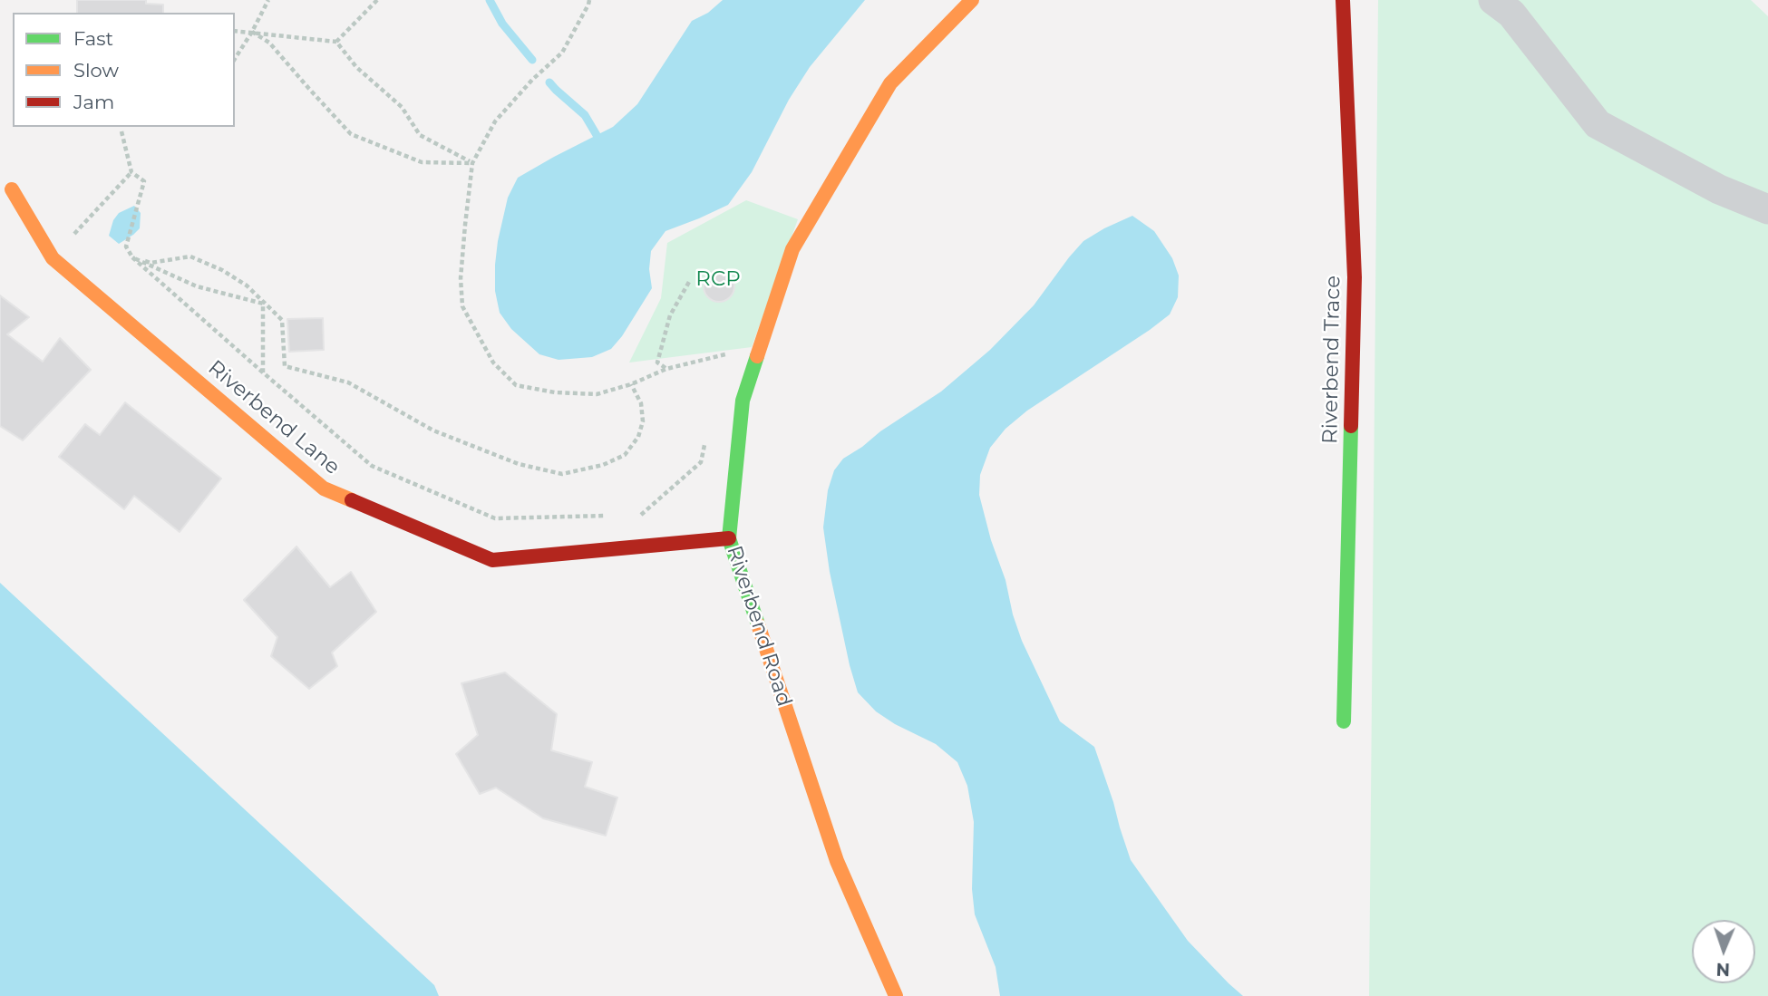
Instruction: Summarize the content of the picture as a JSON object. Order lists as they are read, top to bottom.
{
  "streets": {
    "street": ["Riverbend Trace", "Riverbend Lane", "Riverbend Road"]
  },
  "crossings": [
    ["Riverbend Lane", "Riverbend Road"]
  ],
  "parks": ["RCP"],
  "legend": ["Fast", "Slow", "Jam"],
  "north": "bottom"
}
